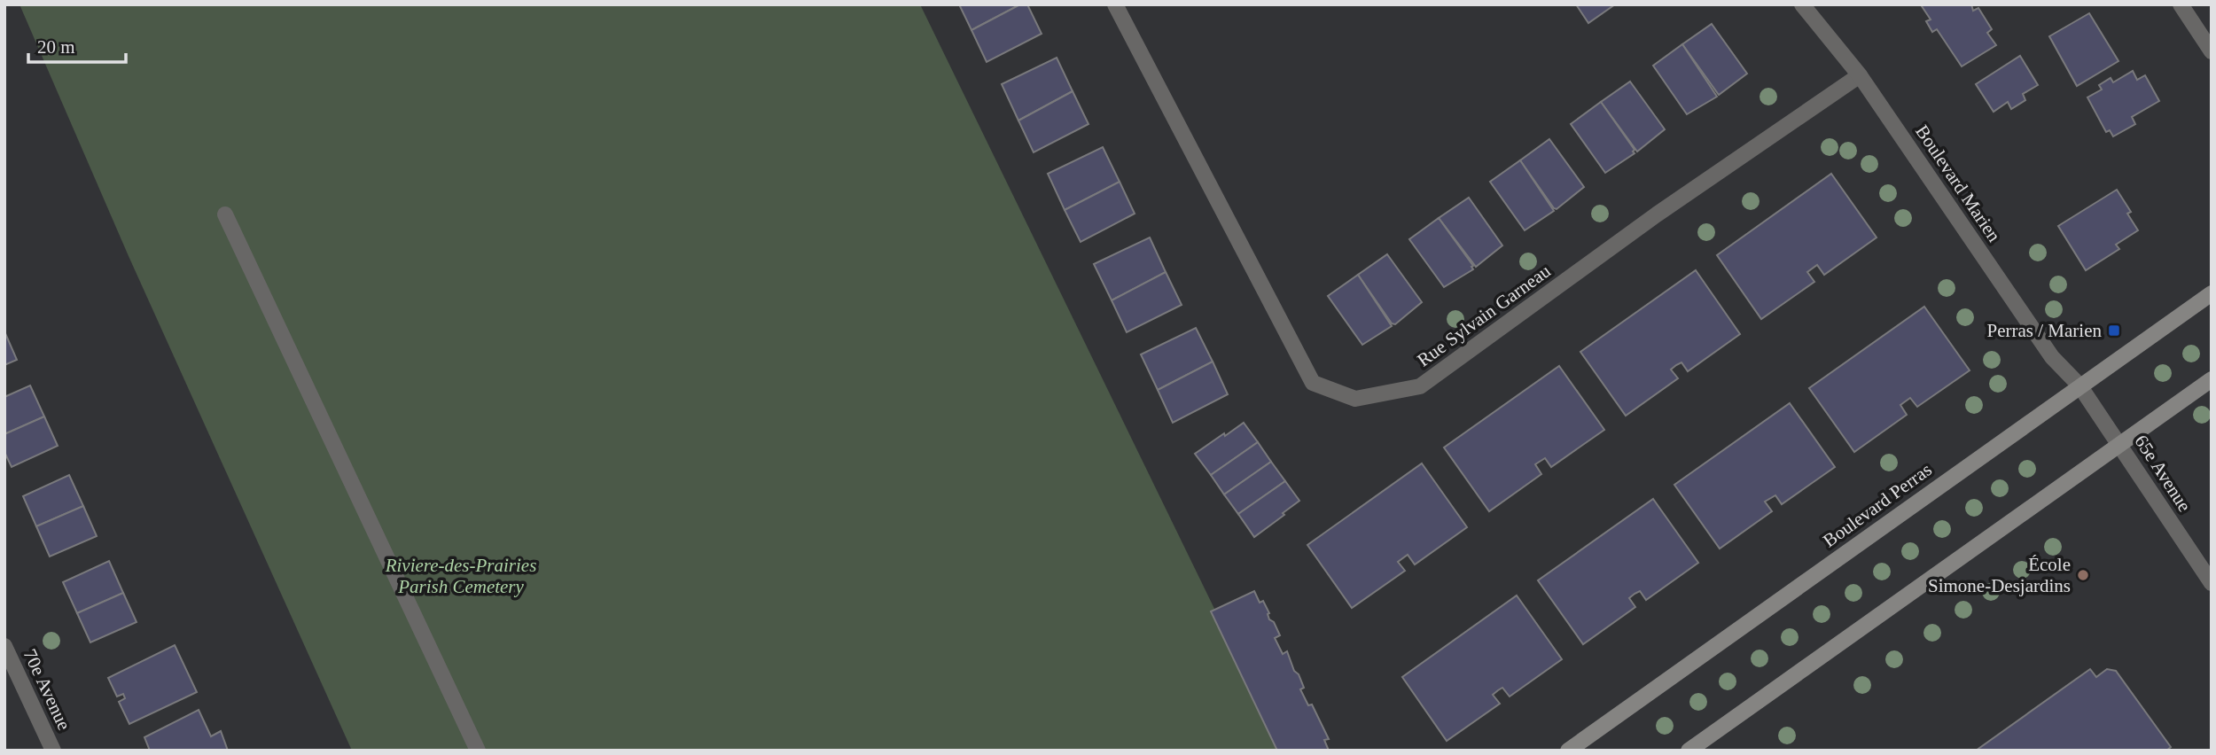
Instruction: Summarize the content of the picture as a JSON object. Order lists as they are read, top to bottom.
{
  "streets": {
    "main road": ["Boulevard Perras"],
    "street": [
      "Boulevard Marien",
      "Rue Sylvain Garneau",
      "65e Avenue",
      "70e Avenue"
    ]
  },
  "crossings": [
    ["Boulevard Marien", "Rue Sylvain Garneau"],
    ["Boulevard Marien", "65e Avenue"],
    ["Boulevard Marien", "Boulevard Perras"],
    ["65e Avenue", "Boulevard Perras"]
  ],
  "parks": ["Riviere-des-Prairies Parish Cemetery"],
  "places": {
    "transit": ["Perras / Marien"],
    "other": ["École Simone-Desjardins"]
  },
  "scale_bar": "20 m"
}
